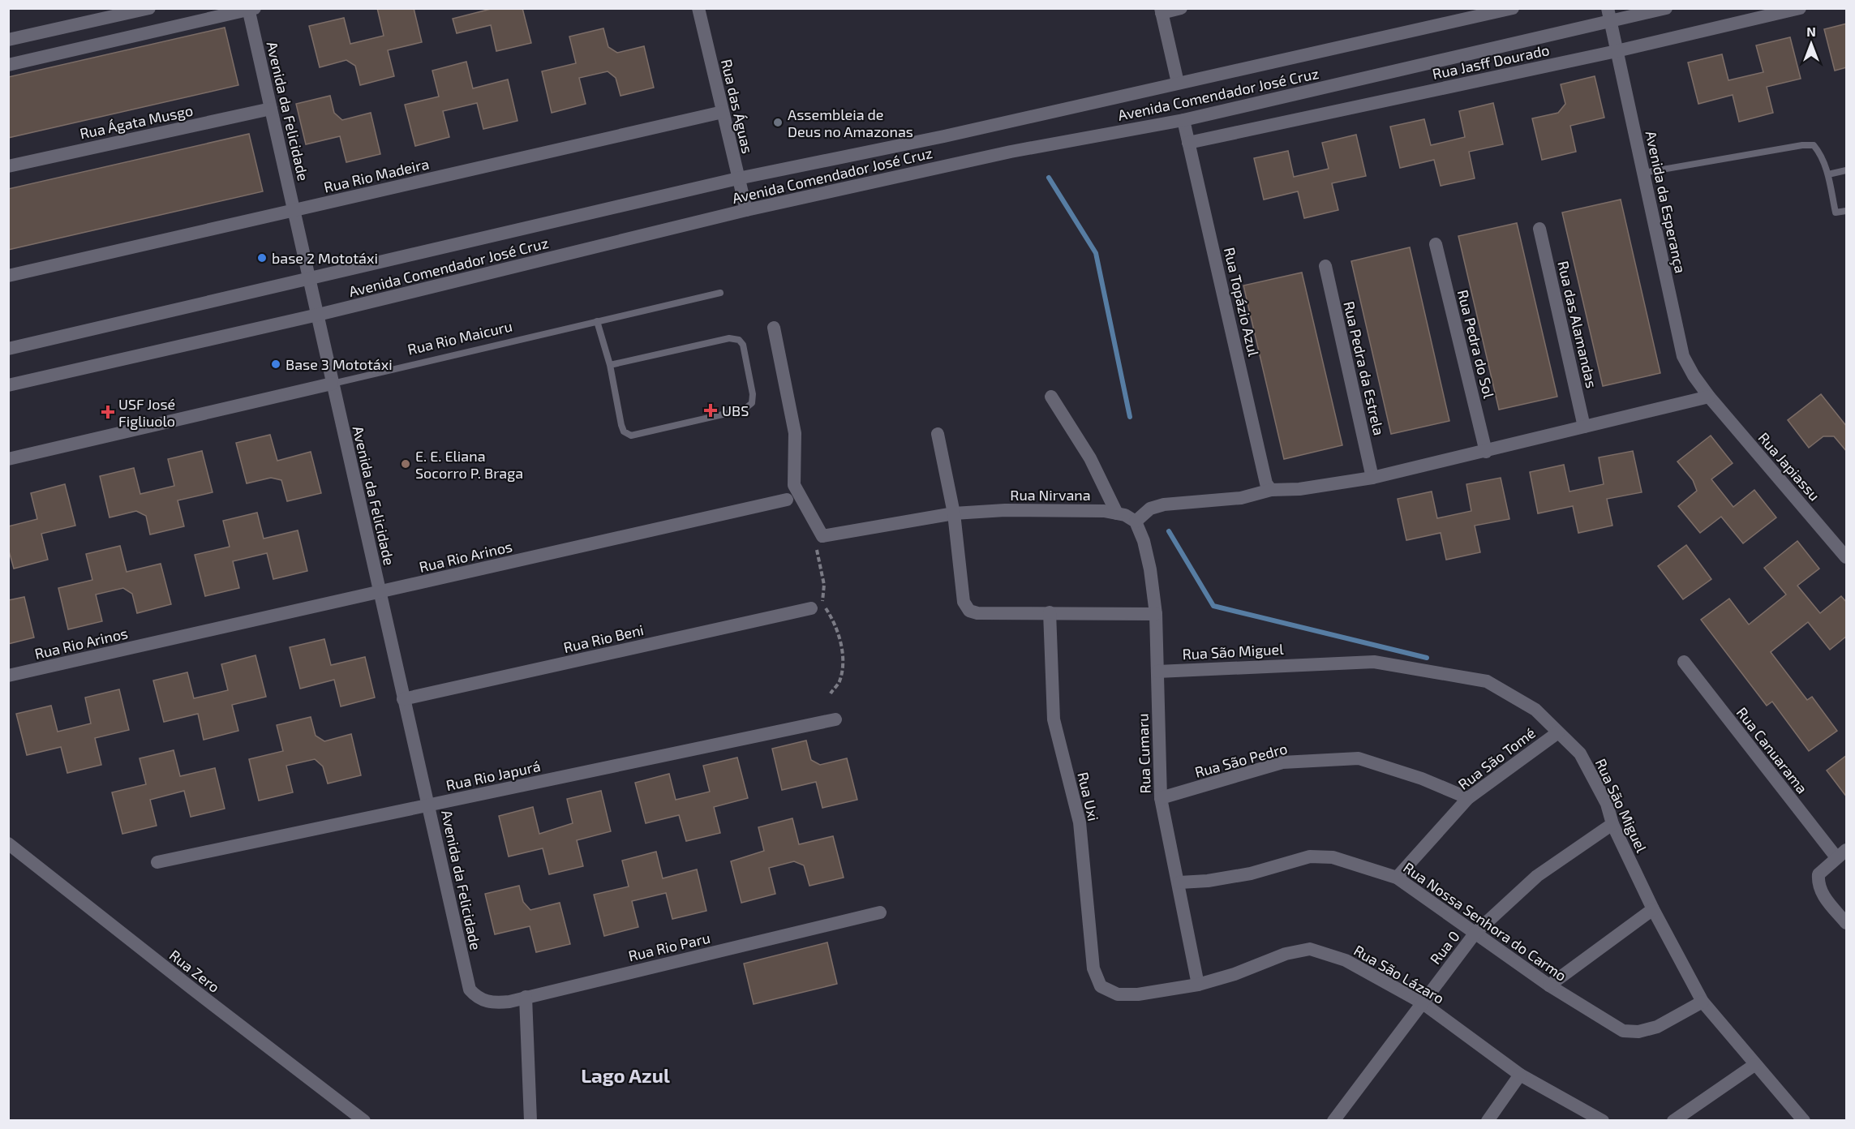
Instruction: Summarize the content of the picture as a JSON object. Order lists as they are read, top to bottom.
{
  "streets": {
    "street": [
      "Rua Jasff Dourado",
      "Avenida Comendador José Cruz",
      "Rua das Águas",
      "Avenida da Felicidade",
      "Rua Ágata Musgo",
      "Rua Rio Madeira",
      "Avenida da Esperança",
      "Rua Topázio Azul",
      "Rua das Alamandas",
      "Rua Rio Maicuru",
      "Rua Pedra do Sol",
      "Rua Pedra da Estrela",
      "Rua Japiassu",
      "Rua Nirvana",
      "Rua Rio Arinos",
      "Rua Rio Beni",
      "Rua São Miguel",
      "Rua Canuarama",
      "Rua Cumaru",
      "Rua São Tomé",
      "Rua São Pedro",
      "Rua Rio Japurá",
      "Rua Uxi",
      "Rua Nossa Senhora do Carmo",
      "Rua Rio Paru",
      "Rua 0",
      "Rua Zero",
      "Rua São Lázaro"
    ]
  },
  "crossings": [
    ["Rua Jasff Dourado", "Avenida da Esperança"],
    ["Rua Jasff Dourado", "Rua Topázio Azul"],
    ["Avenida Comendador José Cruz", "Rua das Águas"],
    ["Avenida Comendador José Cruz", "Avenida da Felicidade"],
    ["Avenida Comendador José Cruz", "Avenida da Esperança"],
    ["Avenida Comendador José Cruz", "Rua Topázio Azul"],
    ["Rua das Águas", "Rua Rio Madeira"],
    ["Avenida da Felicidade", "Rua Ágata Musgo"],
    ["Avenida da Felicidade", "Rua Rio Madeira"],
    ["Avenida da Felicidade", "Rua Rio Maicuru"],
    ["Avenida da Felicidade", "Rua Rio Arinos"],
    ["Avenida da Felicidade", "Rua Rio Beni"],
    ["Avenida da Felicidade", "Rua Rio Japurá"],
    ["Avenida da Felicidade", "Rua Rio Paru"],
    ["Avenida da Esperança", "Rua Japiassu"],
    ["Rua Nirvana", "Rua Cumaru"],
    ["Rua São Miguel", "Rua Cumaru"],
    ["Rua São Miguel", "Rua São Tomé"],
    ["Rua São Miguel", "Rua Nossa Senhora do Carmo"],
    ["Rua São Miguel", "Rua 0"],
    ["Rua Cumaru", "Rua São Pedro"],
    ["Rua Cumaru", "Rua Nossa Senhora do Carmo"],
    ["Rua Cumaru", "Rua São Lázaro"],
    ["Rua São Tomé", "Rua São Pedro"],
    ["Rua São Tomé", "Rua Nossa Senhora do Carmo"],
    ["Rua Uxi", "Rua São Lázaro"],
    ["Rua Nossa Senhora do Carmo", "Rua 0"],
    ["Rua 0", "Rua São Lázaro"]
  ],
  "districts": ["Lago Azul"],
  "places": {
    "other": [
      "Assembleia de Deus no Amazonas",
      "base 2 Mototáxi",
      "Base 3 Mototáxi",
      "E. E. Eliana Socorro P. Braga"
    ],
    "health": ["UBS", "USF José Figliuolo"]
  },
  "north": "top"
}
